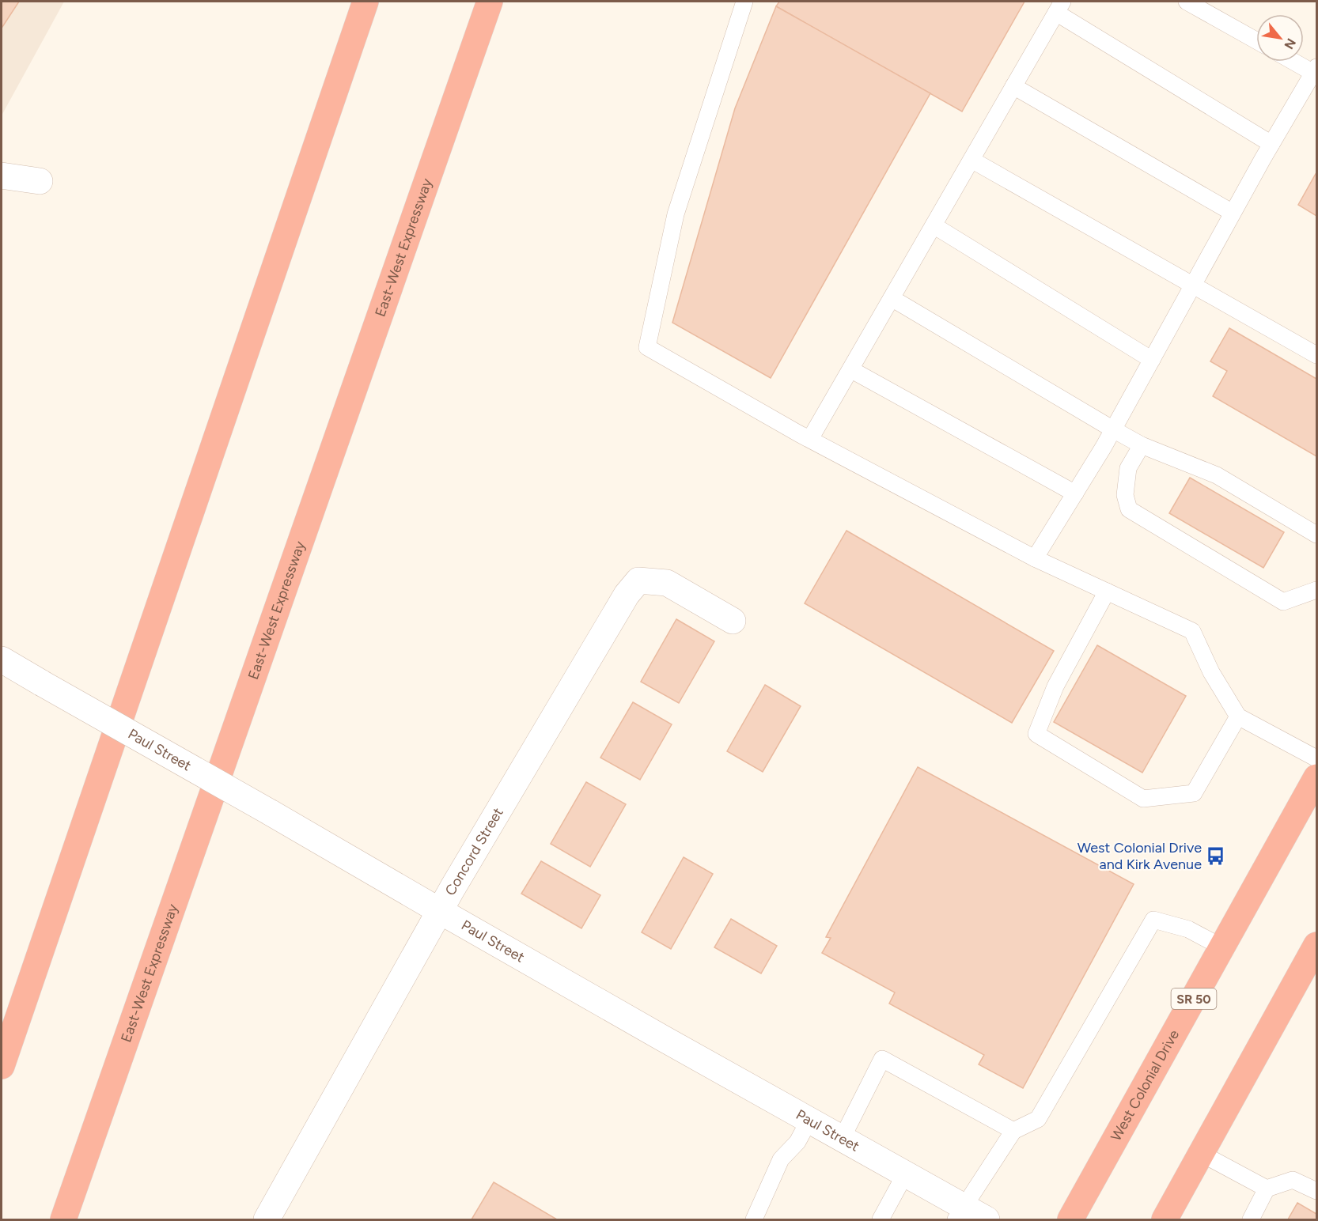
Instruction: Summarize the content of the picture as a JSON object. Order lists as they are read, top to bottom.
{
  "streets": {
    "highway": ["East-West Expressway", "SR 50", "West Colonial Drive"],
    "street": ["Paul Street", "Concord Street"]
  },
  "crossings": [
    ["Paul Street", "Concord Street"]
  ],
  "places": {
    "bus stop": ["West Colonial Drive and Kirk Avenue"]
  },
  "north": "bottom right"
}
